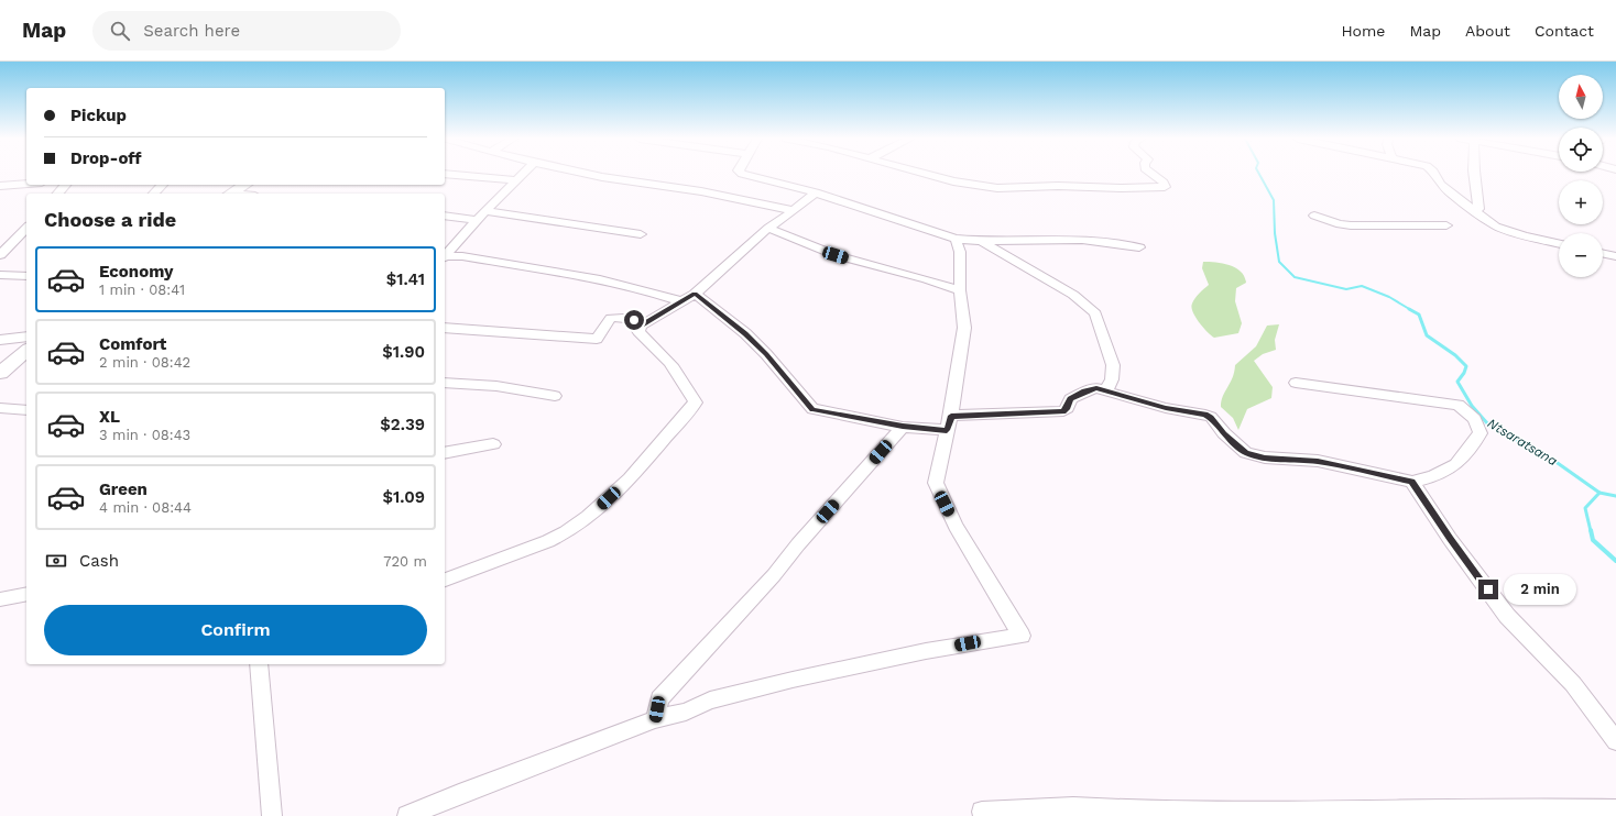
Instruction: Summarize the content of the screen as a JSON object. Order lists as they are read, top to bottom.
{
  "water": ["Ntsaratsana"],
  "north": "top",
  "page": {
    "header": "Map",
    "search": "Search here",
    "nav": [
      "Home",
      "Map",
      "About",
      "Contact"
    ],
    "map_buttons": ["+", "−"],
    "banner": ["Pickup", "Drop-off"],
    "heading": "Choose a ride",
    "list": [
      {
        "name": "Economy",
        "note": "1 min · 08:41",
        "value": "$1.41"
      },
      {
        "name": "Comfort",
        "note": "2 min · 08:42",
        "value": "$1.90"
      },
      {
        "name": "XL",
        "note": "3 min · 08:43",
        "value": "$2.39"
      },
      {
        "name": "Green",
        "note": "4 min · 08:44",
        "value": "$1.09"
      }
    ],
    "pay": ["Cash", "720 m"],
    "bubble": "2 min",
    "buttons": "Confirm"
  }
}
